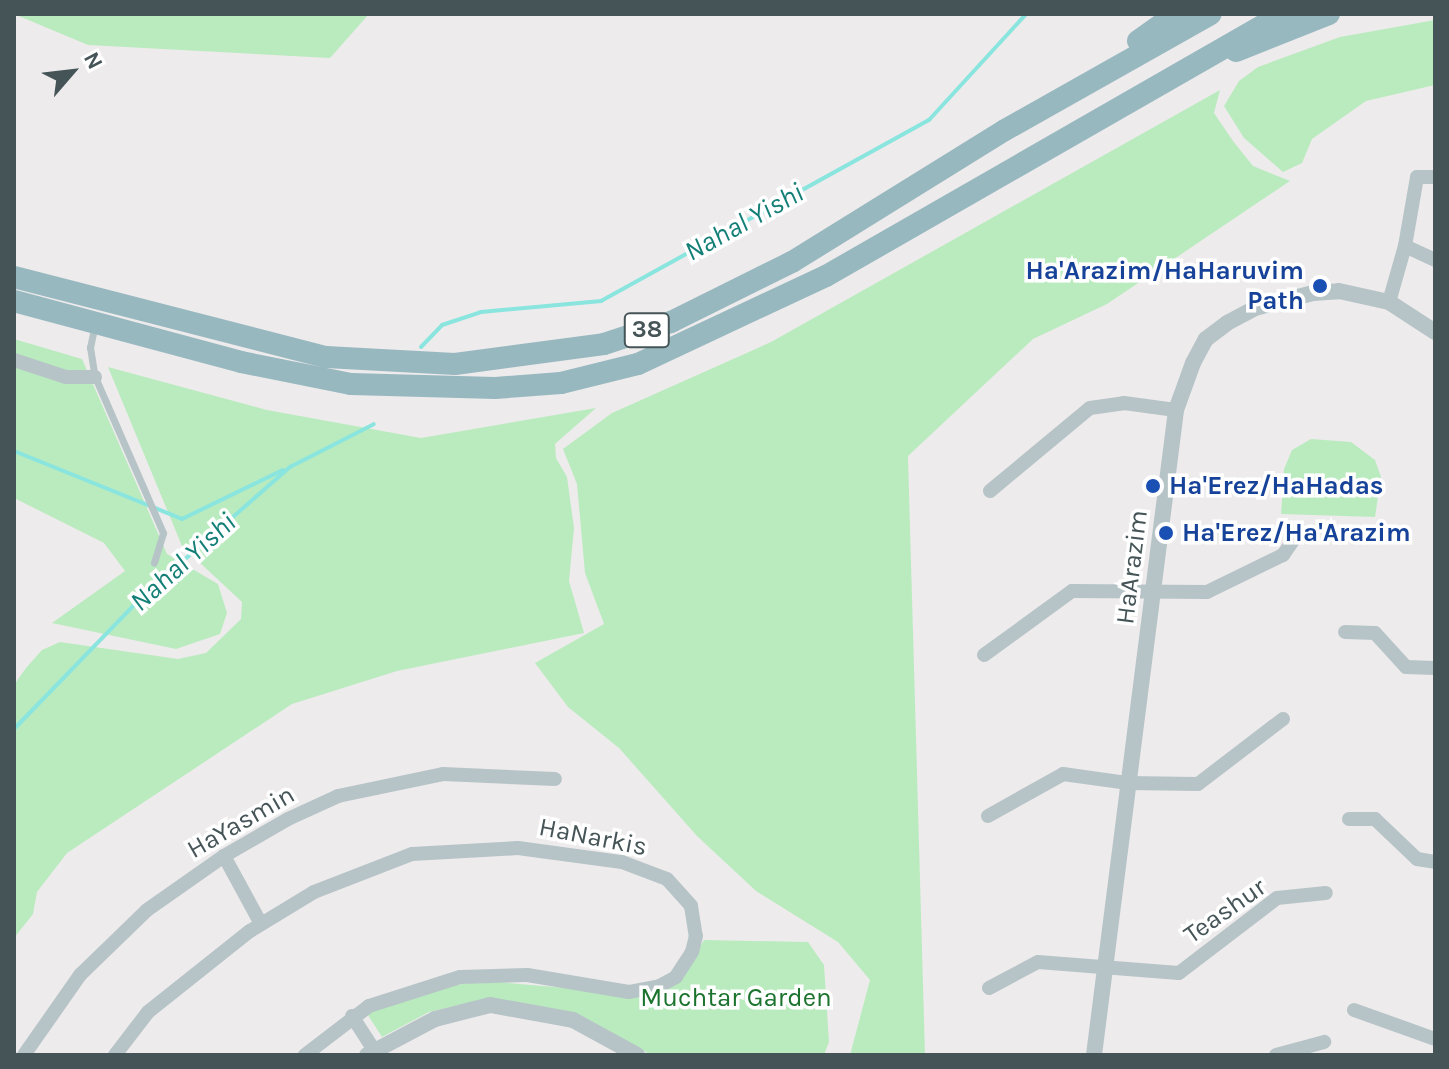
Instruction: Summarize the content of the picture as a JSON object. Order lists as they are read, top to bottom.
{
  "streets": {
    "highway": ["38"],
    "street": [
      "HaArazim",
      "HaYasmin",
      "HaNarkis",
      "Teashur"
    ]
  },
  "crossings": [
    ["HaArazim", "Teashur"]
  ],
  "water": ["Nahal Yishi"],
  "parks": ["Muchtar Garden"],
  "places": ["Ha'Arazim/HaHaruvim Path", "Ha'Erez/HaHadas", "Ha'Erez/Ha'Arazim"],
  "north": "top right"
}
